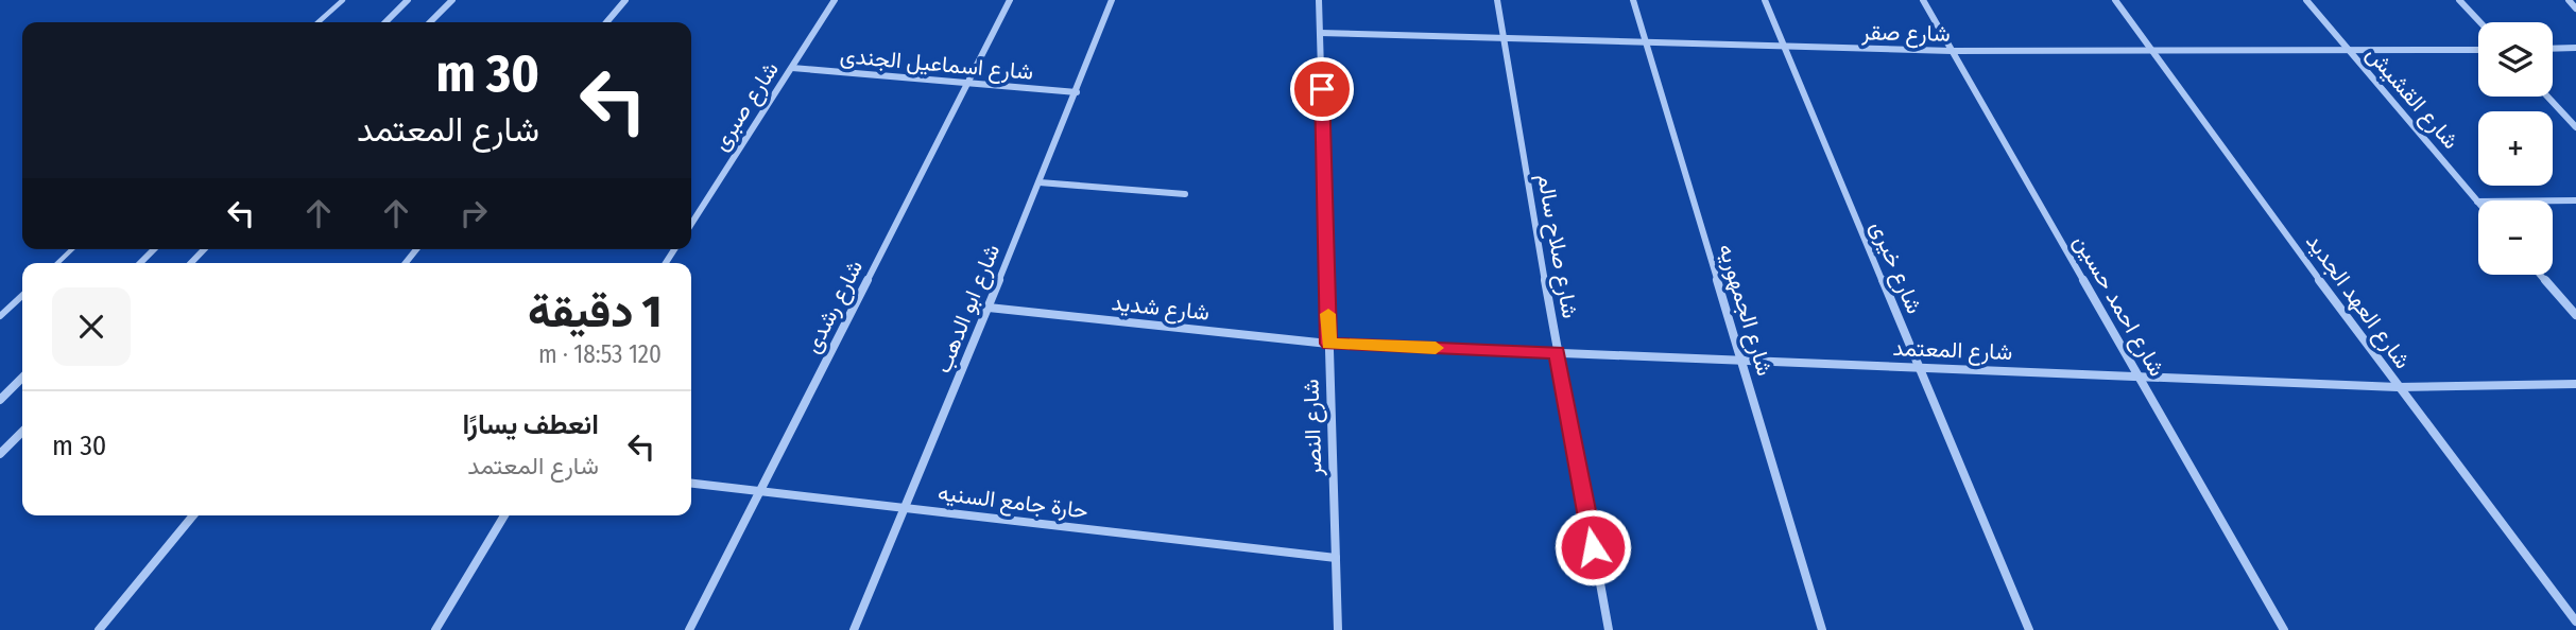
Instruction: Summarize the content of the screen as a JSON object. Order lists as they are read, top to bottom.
{
  "streets": {
    "street": [
      "شارع صقر",
      "شارع اسماعيل الجندى",
      "شارع القشيش",
      "شارع صبرى",
      "شارع صلاح سالم",
      "شارع خيرى",
      "شارع العهد الجديد",
      "شارع احمد حسين",
      "شارع رشدى",
      "شارع شديد",
      "شارع ابو الدهب",
      "شارع الجمهوريه",
      "شارع المعتمد",
      "شارع النصر",
      "حارة جامع السنيه"
    ]
  },
  "crossings": [
    ["شارع صقر", "شارع القشيش"],
    ["شارع صقر", "شارع صلاح سالم"],
    ["شارع صقر", "شارع خيرى"],
    ["شارع صقر", "شارع العهد الجديد"],
    ["شارع صقر", "شارع احمد حسين"],
    ["شارع صقر", "شارع الجمهوريه"],
    ["شارع صقر", "شارع النصر"],
    ["شارع اسماعيل الجندى", "شارع صبرى"],
    ["شارع اسماعيل الجندى", "شارع رشدى"],
    ["شارع اسماعيل الجندى", "شارع ابو الدهب"],
    ["شارع صلاح سالم", "شارع المعتمد"],
    ["شارع خيرى", "شارع المعتمد"],
    ["شارع العهد الجديد", "شارع المعتمد"],
    ["شارع احمد حسين", "شارع المعتمد"],
    ["شارع رشدى", "حارة جامع السنيه"],
    ["شارع شديد", "شارع ابو الدهب"],
    ["شارع شديد", "شارع المعتمد"],
    ["شارع شديد", "شارع النصر"],
    ["شارع ابو الدهب", "حارة جامع السنيه"],
    ["شارع الجمهوريه", "شارع المعتمد"],
    ["شارع المعتمد", "شارع النصر"],
    ["شارع النصر", "حارة جامع السنيه"]
  ],
  "page": {
    "map_buttons": ["+", "−"],
    "turn": ["30 m", "شارع المعتمد"],
    "heading": ["1 دقيقة", "120 m · 18:53"],
    "list": [
      {
        "name": "انعطف يسارًا",
        "note": "شارع المعتمد",
        "value": "30 m"
      }
    ]
  }
}
